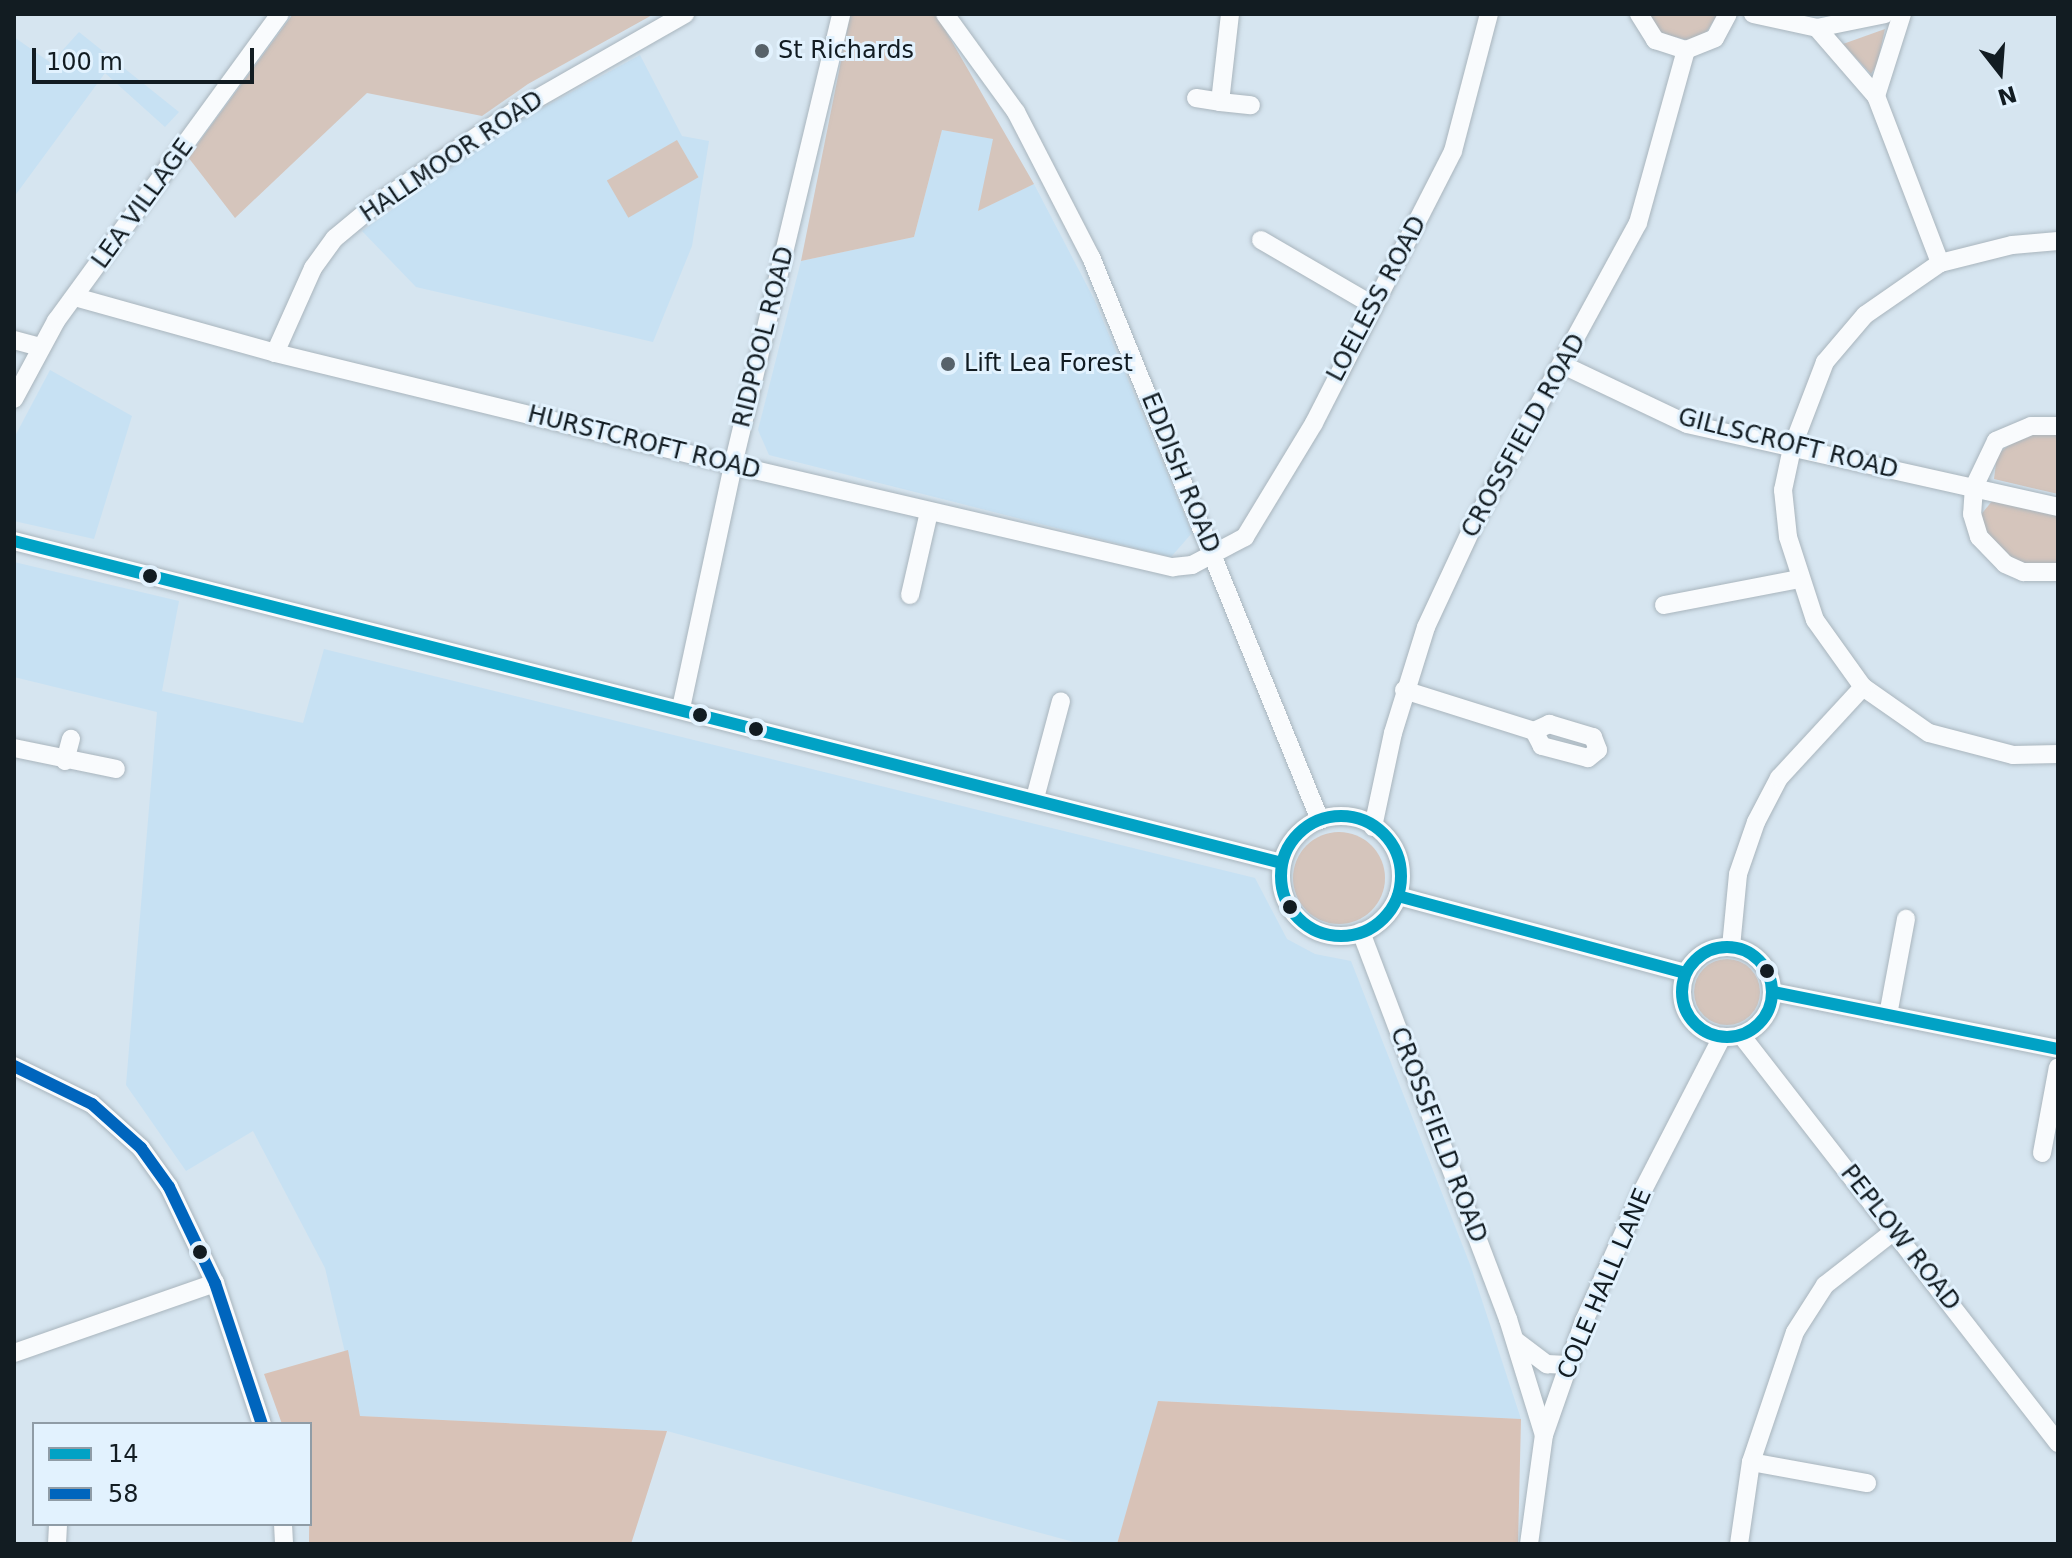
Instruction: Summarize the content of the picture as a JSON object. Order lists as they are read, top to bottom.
{
  "streets": {
    "street": [
      "HALLMOOR ROAD",
      "LEA VILLAGE",
      "LOELESS ROAD",
      "RIDPOOL ROAD",
      "CROSSFIELD ROAD",
      "HURSTCROFT ROAD",
      "GILLSCROFT ROAD",
      "EDDISH ROAD",
      "PEPLOW ROAD",
      "COLE HALL LANE"
    ]
  },
  "crossings": [
    ["HALLMOOR ROAD", "HURSTCROFT ROAD"],
    ["LEA VILLAGE", "HURSTCROFT ROAD"],
    ["LOELESS ROAD", "HURSTCROFT ROAD"],
    ["LOELESS ROAD", "EDDISH ROAD"],
    ["RIDPOOL ROAD", "HURSTCROFT ROAD"],
    ["CROSSFIELD ROAD", "GILLSCROFT ROAD"],
    ["CROSSFIELD ROAD", "EDDISH ROAD"],
    ["CROSSFIELD ROAD", "COLE HALL LANE"],
    ["HURSTCROFT ROAD", "EDDISH ROAD"],
    ["PEPLOW ROAD", "COLE HALL LANE"]
  ],
  "places": ["St Richards", "Lift Lea Forest"],
  "lines": ["transit line 14", "transit line 58"],
  "legend": ["14", "58"],
  "scale_bar": "100 m",
  "north": "bottom"
}
